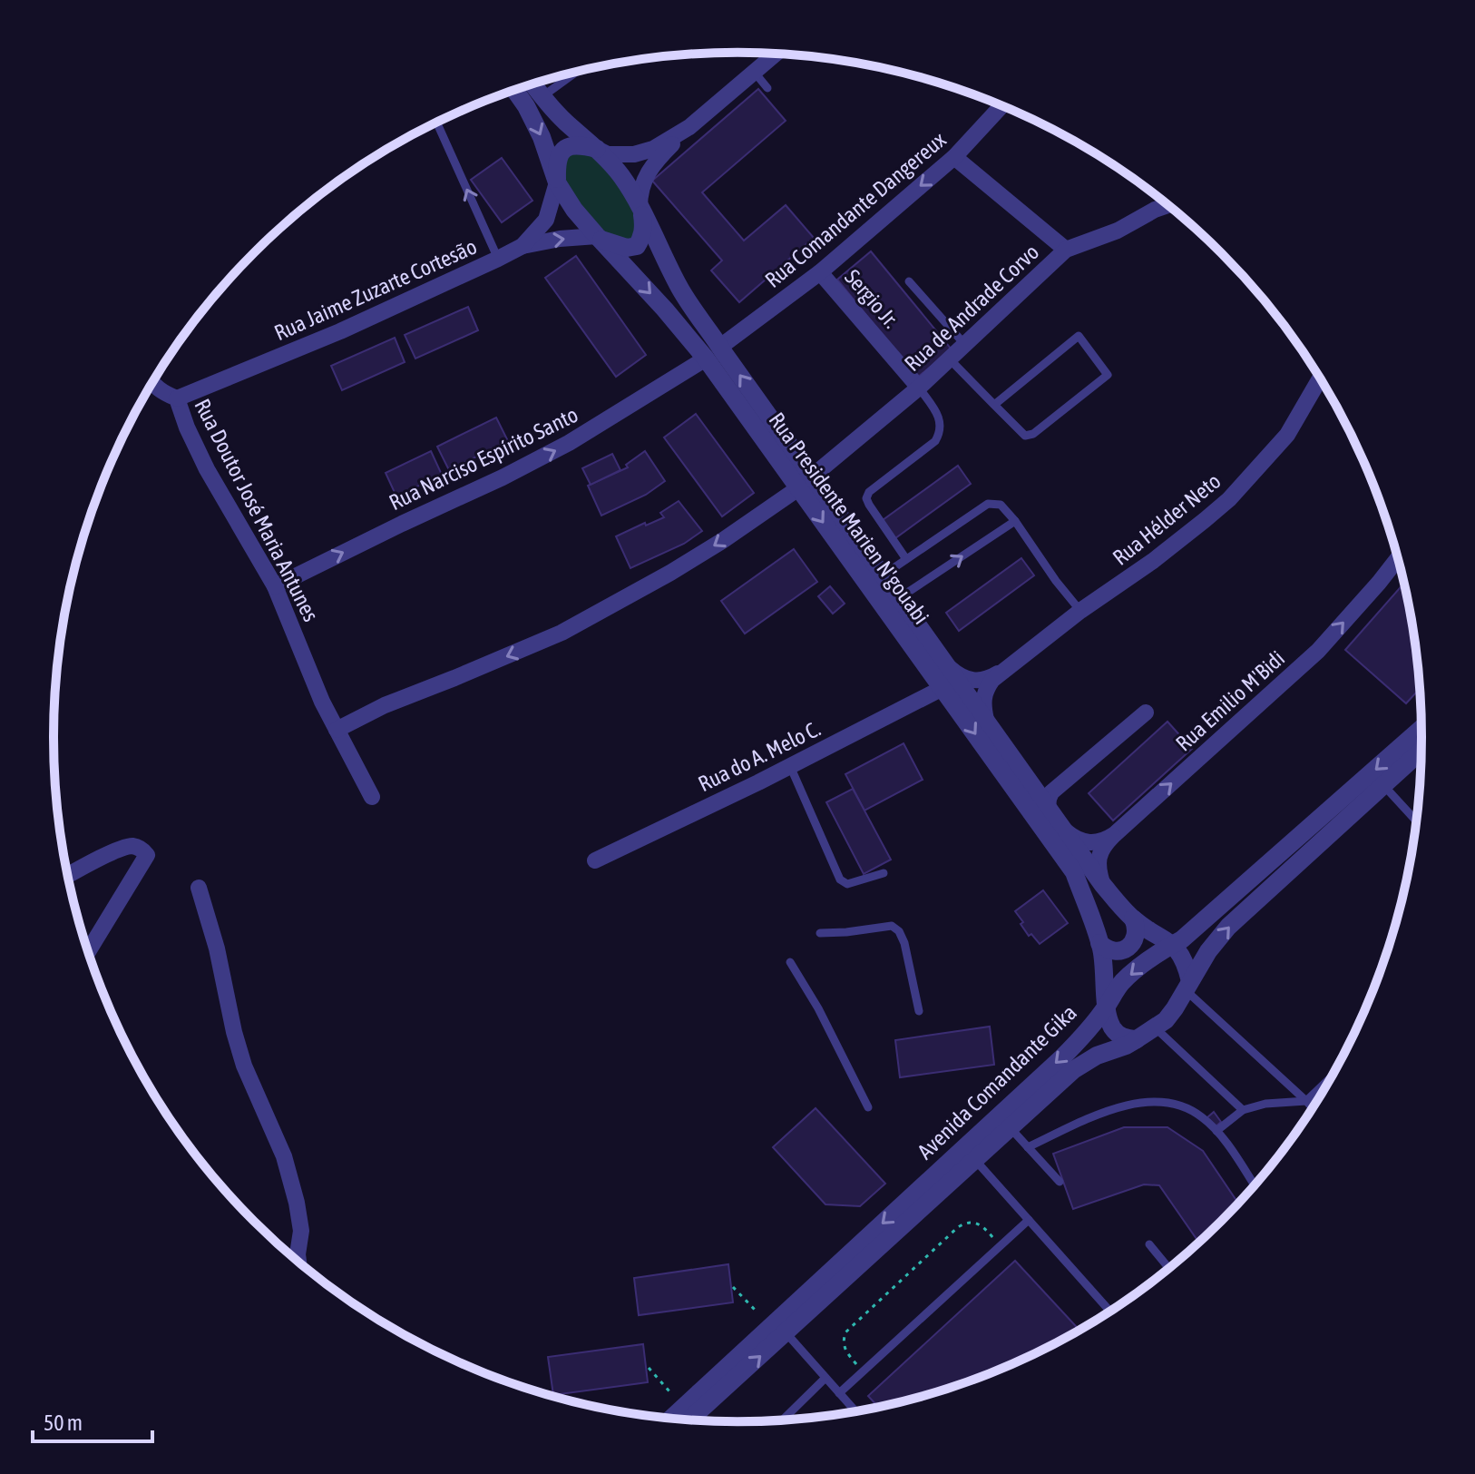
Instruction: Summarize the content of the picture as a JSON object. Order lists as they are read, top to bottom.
{
  "streets": {
    "street": [
      "Rua Comandante Dangereux",
      "Rua Jaime Zuzarte Cortesão",
      "Sergio Jr.",
      "Rua de Andrade Corvo",
      "Rua Narciso Espírito Santo",
      "Rua Doutor José Maria Antunes",
      "Rua Presidente Marien N'gouabi",
      "Rua Hélder Neto",
      "Rua Emilio M'Bidi",
      "Rua do A. Melo C.",
      "Avenida Comandante Gika"
    ]
  },
  "crossings": [
    ["Rua Comandante Dangereux", "Sergio Jr."],
    ["Rua Comandante Dangereux", "Rua Narciso Espírito Santo"],
    ["Rua Comandante Dangereux", "Rua Presidente Marien N'gouabi"],
    ["Rua Jaime Zuzarte Cortesão", "Rua Doutor José Maria Antunes"],
    ["Rua Jaime Zuzarte Cortesão", "Rua Presidente Marien N'gouabi"],
    ["Sergio Jr.", "Rua de Andrade Corvo"],
    ["Rua de Andrade Corvo", "Rua Doutor José Maria Antunes"],
    ["Rua de Andrade Corvo", "Rua Presidente Marien N'gouabi"],
    ["Rua Narciso Espírito Santo", "Rua Doutor José Maria Antunes"],
    ["Rua Narciso Espírito Santo", "Rua Presidente Marien N'gouabi"],
    ["Rua Presidente Marien N'gouabi", "Rua Hélder Neto"],
    ["Rua Presidente Marien N'gouabi", "Rua do A. Melo C."],
    ["Rua Presidente Marien N'gouabi", "Avenida Comandante Gika"]
  ],
  "one_way": [
    "Rua Comandante Dangereux",
    "Rua de Andrade Corvo",
    "Rua Narciso Espírito Santo",
    "Rua Emilio M'Bidi"
  ],
  "scale_bar": "50 m"
}
